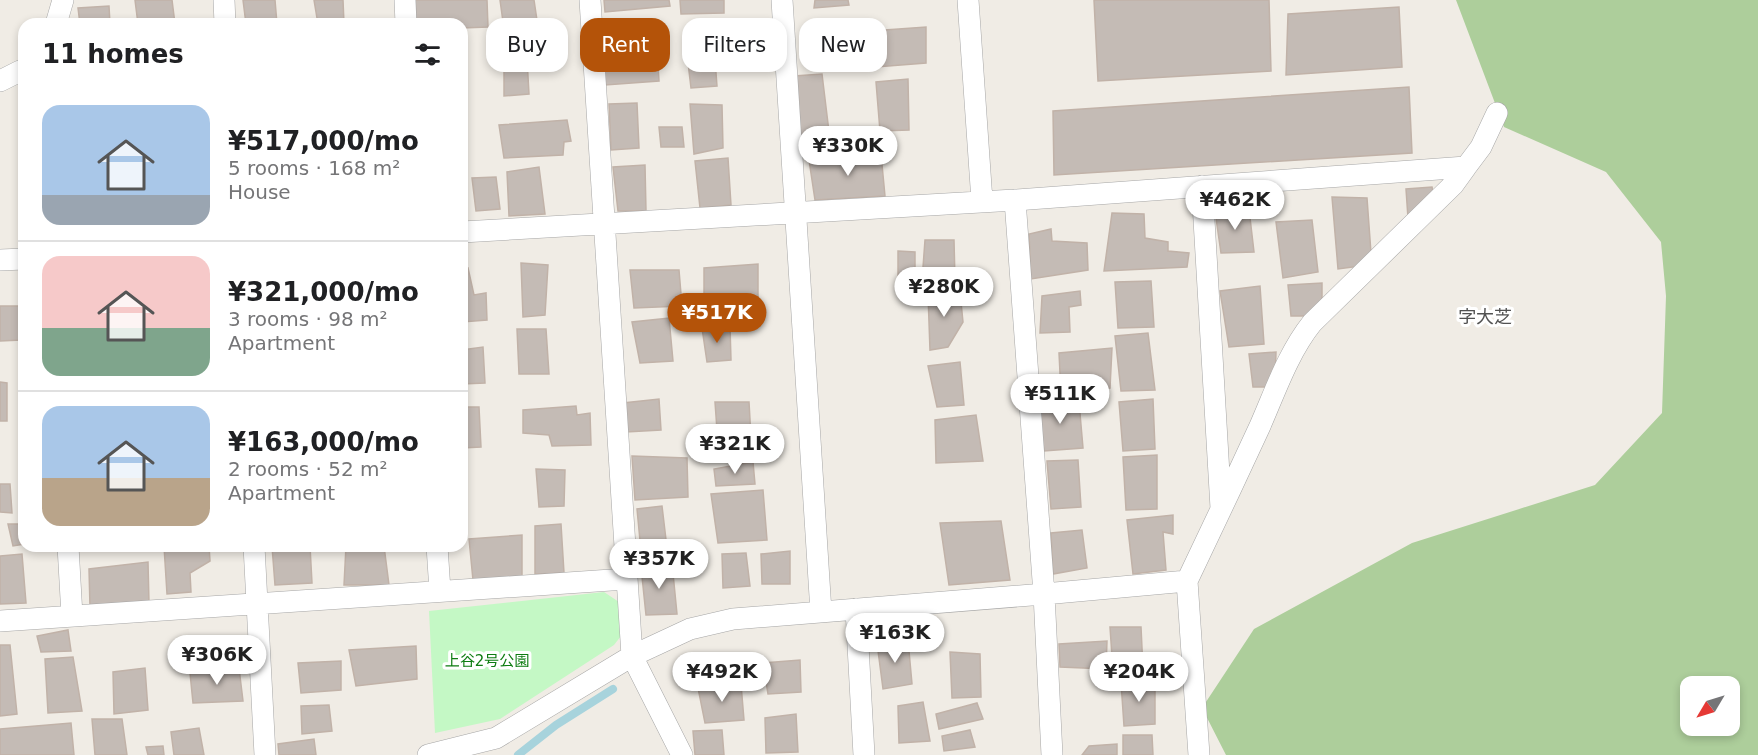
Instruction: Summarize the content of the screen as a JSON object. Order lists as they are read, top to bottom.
{
  "districts": ["字大芝"],
  "parks": ["上谷2号公園"],
  "north": "bottom left",
  "page": {
    "chip": [
      "Buy",
      "Rent",
      "Filters",
      "New"
    ],
    "heading": "11 homes",
    "list": [
      {
        "name": "¥517,000/mo",
        "note": "5 rooms · 168 m² · House"
      },
      {
        "name": "¥321,000/mo",
        "note": "3 rooms · 98 m² · Apartment"
      },
      {
        "name": "¥163,000/mo",
        "note": "2 rooms · 52 m² · Apartment"
      }
    ],
    "price": [
      "¥330K",
      "¥462K",
      "¥280K",
      "¥517K",
      "¥511K",
      "¥321K",
      "¥357K",
      "¥163K",
      "¥306K",
      "¥492K",
      "¥204K"
    ]
  }
}
